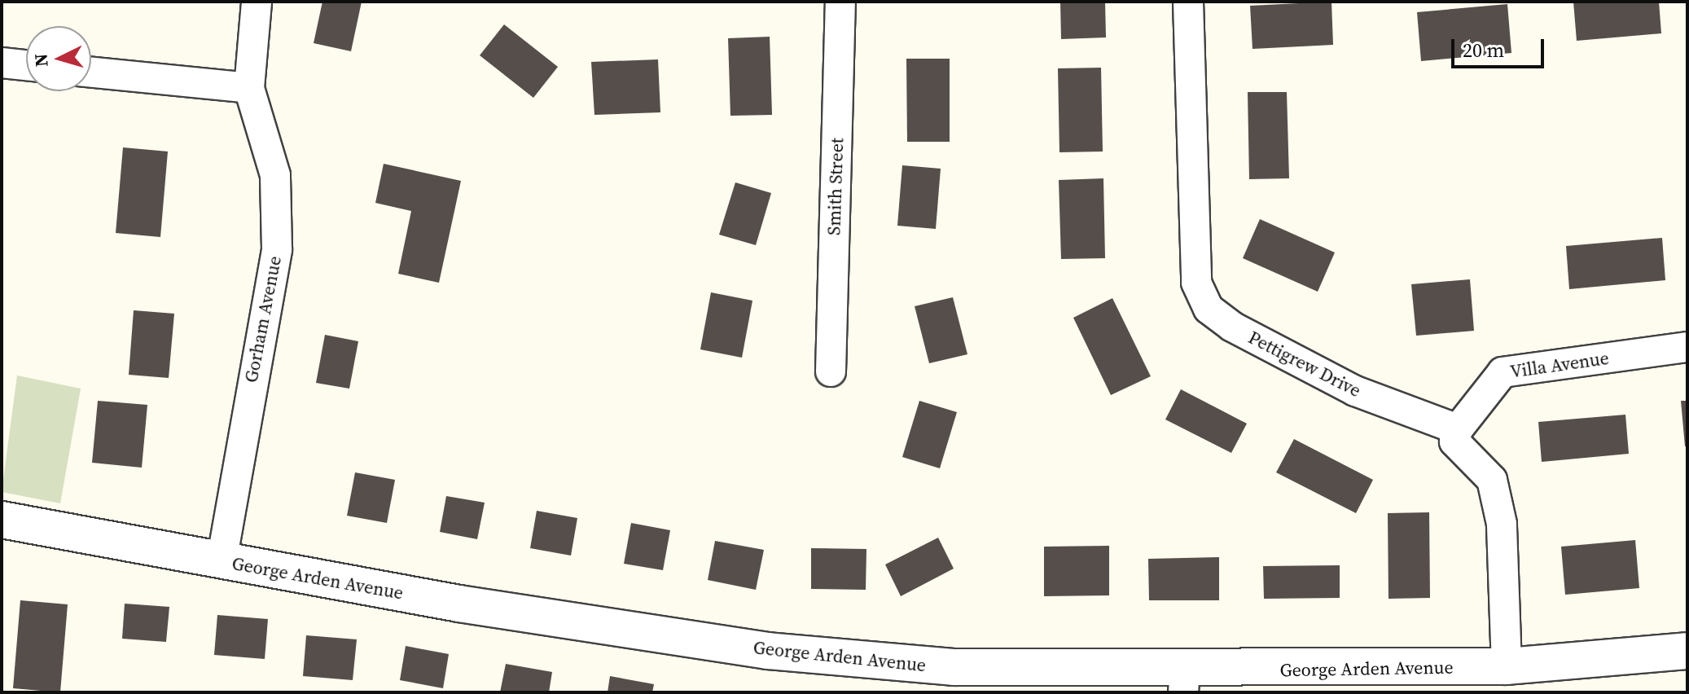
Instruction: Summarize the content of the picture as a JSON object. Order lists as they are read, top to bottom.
{
  "streets": {
    "street": [
      "Smith Street",
      "Gorham Avenue",
      "Pettigrew Drive",
      "Villa Avenue",
      "George Arden Avenue"
    ]
  },
  "crossings": [
    ["Gorham Avenue", "George Arden Avenue"],
    ["Pettigrew Drive", "Villa Avenue"]
  ],
  "scale_bar": "20 m",
  "north": "left"
}
